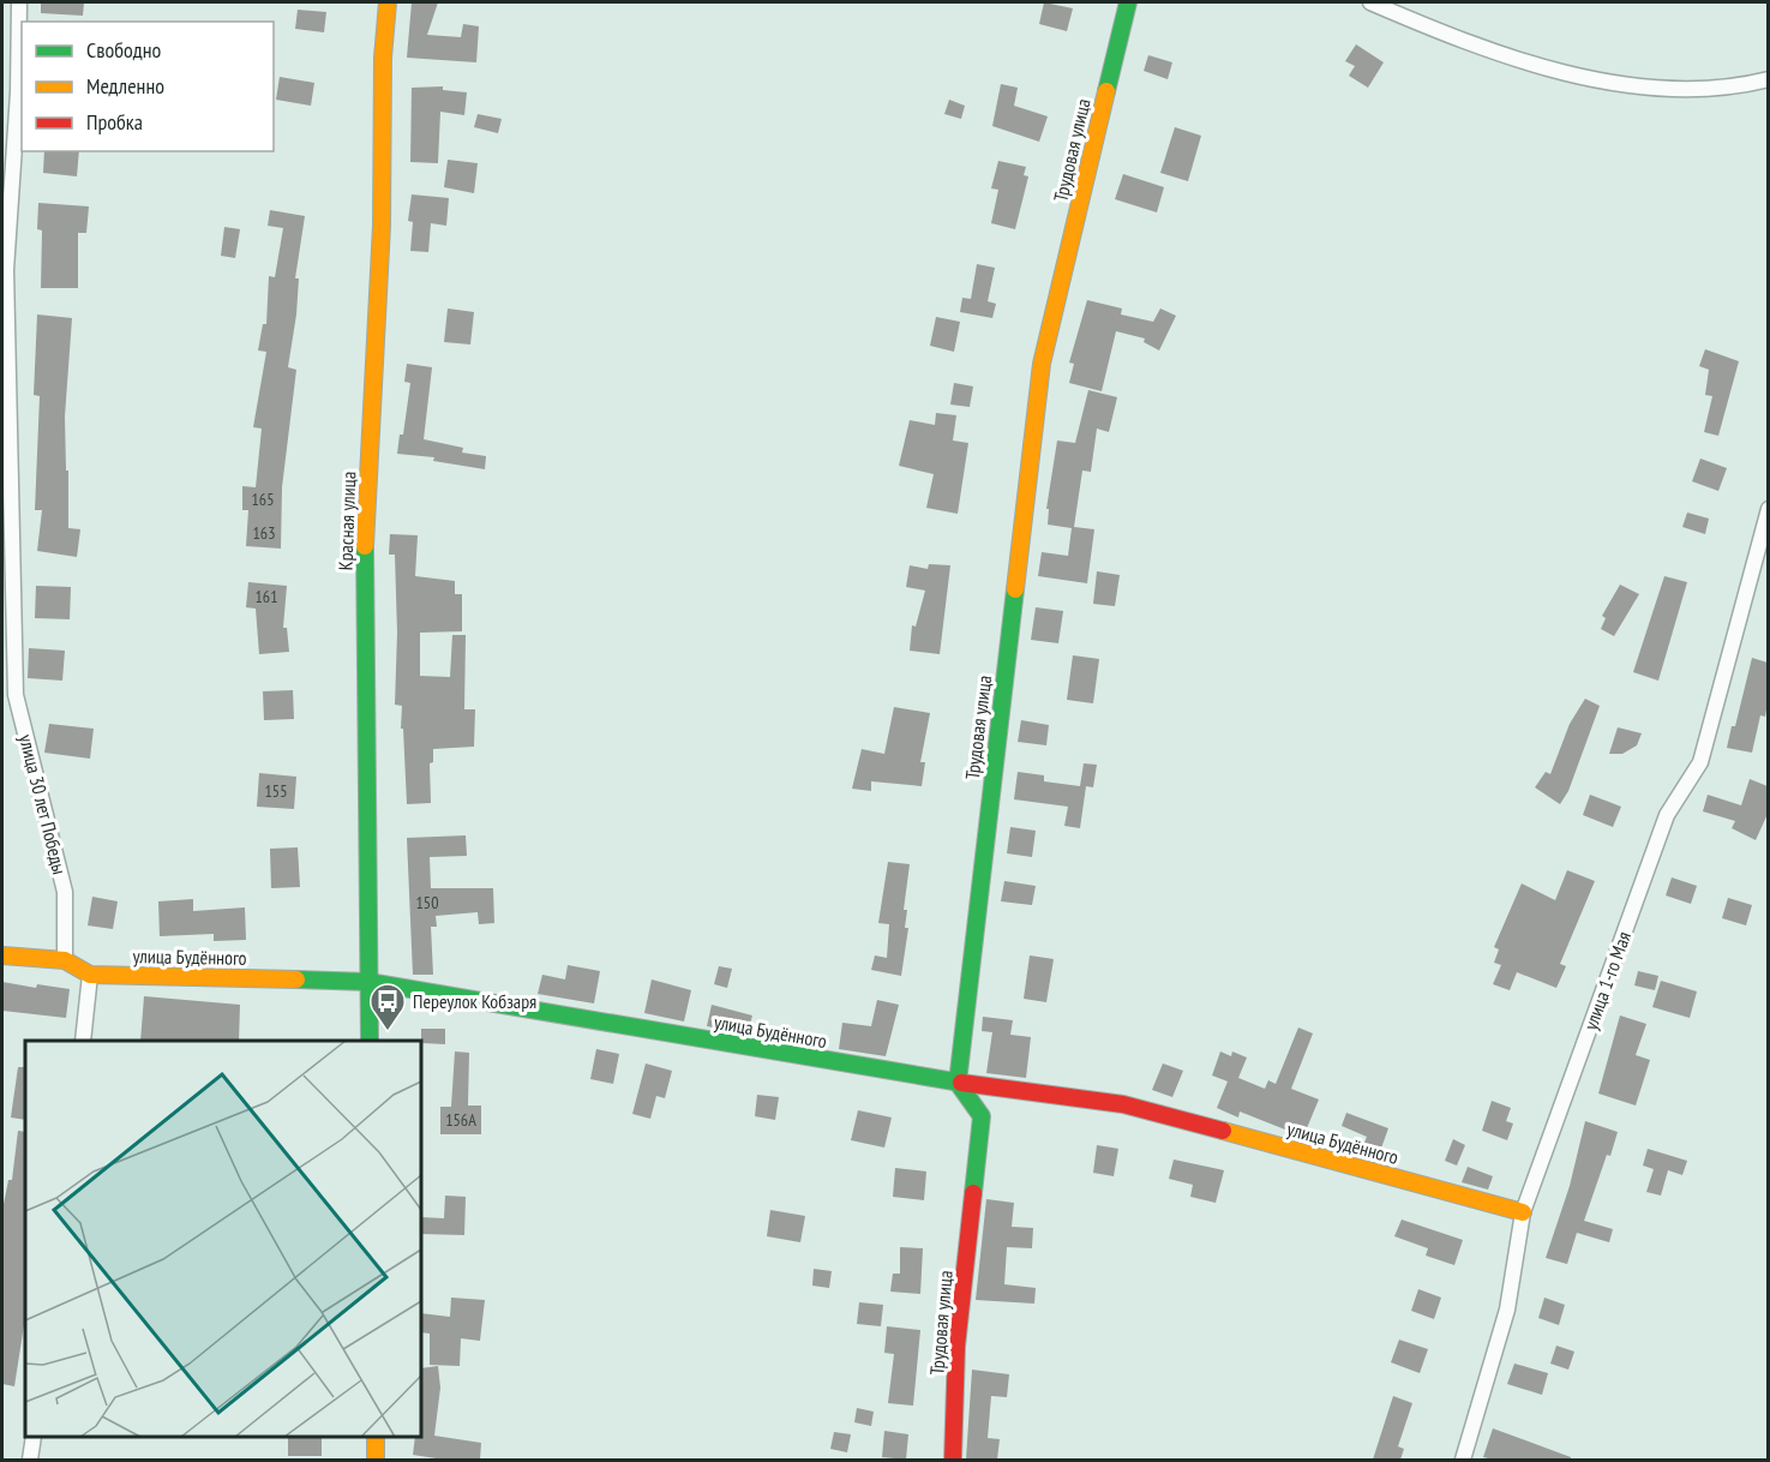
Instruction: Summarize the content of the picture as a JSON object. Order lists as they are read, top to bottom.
{
  "streets": {
    "street": [
      "Трудовая улица",
      "Красная улица",
      "улица 30 лет Победы",
      "улица Будённого",
      "улица 1-го Мая"
    ]
  },
  "crossings": [
    ["Трудовая улица", "улица Будённого"],
    ["Красная улица", "улица Будённого"],
    ["улица 30 лет Победы", "улица Будённого"],
    ["улица Будённого", "улица 1-го Мая"]
  ],
  "places": {
    "bus stop": ["Переулок Кобзаря"]
  },
  "house_numbers": [
    "165",
    "163",
    "161",
    "155",
    "150",
    "156А"
  ],
  "legend": ["Свободно", "Медленно", "Пробка"]
}
